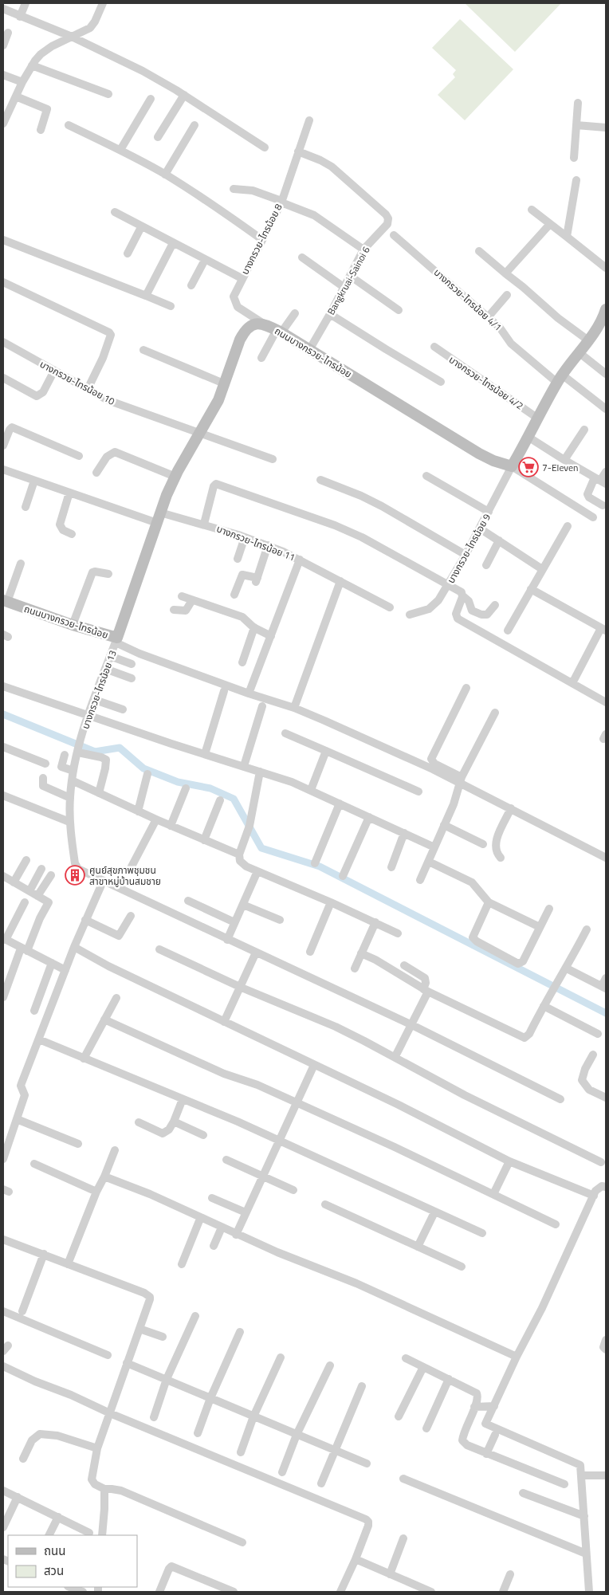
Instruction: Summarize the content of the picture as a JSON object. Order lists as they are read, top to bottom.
{
  "streets": {
    "main road": ["ถนนบางกรวย-ไทรน้อย"],
    "street": [
      "บางกรวย-ไทรน้อย 8",
      "Bangkruai-Sainoi 6",
      "บางกรวย-ไทรน้อย 4/1",
      "บางกรวย-ไทรน้อย 10",
      "บางกรวย-ไทรน้อย 4/2",
      "บางกรวย-ไทรน้อย 11",
      "บางกรวย-ไทรน้อย 9",
      "บางกรวย-ไทรน้อย 13"
    ]
  },
  "crossings": [
    ["บางกรวย-ไทรน้อย 8", "Bangkruai-Sainoi 6"],
    ["บางกรวย-ไทรน้อย 8", "ถนนบางกรวย-ไทรน้อย"],
    ["Bangkruai-Sainoi 6", "ถนนบางกรวย-ไทรน้อย"],
    ["ถนนบางกรวย-ไทรน้อย", "บางกรวย-ไทรน้อย 10"],
    ["ถนนบางกรวย-ไทรน้อย", "บางกรวย-ไทรน้อย 11"],
    ["ถนนบางกรวย-ไทรน้อย", "บางกรวย-ไทรน้อย 9"],
    ["ถนนบางกรวย-ไทรน้อย", "บางกรวย-ไทรน้อย 13"]
  ],
  "places": {
    "supermarket": ["7-Eleven"],
    "building": ["ศูนย์สุขภาพชุมชน สาขาหมู่บ้านสมชาย"]
  },
  "legend": ["ถนน", "สวน"]
}
